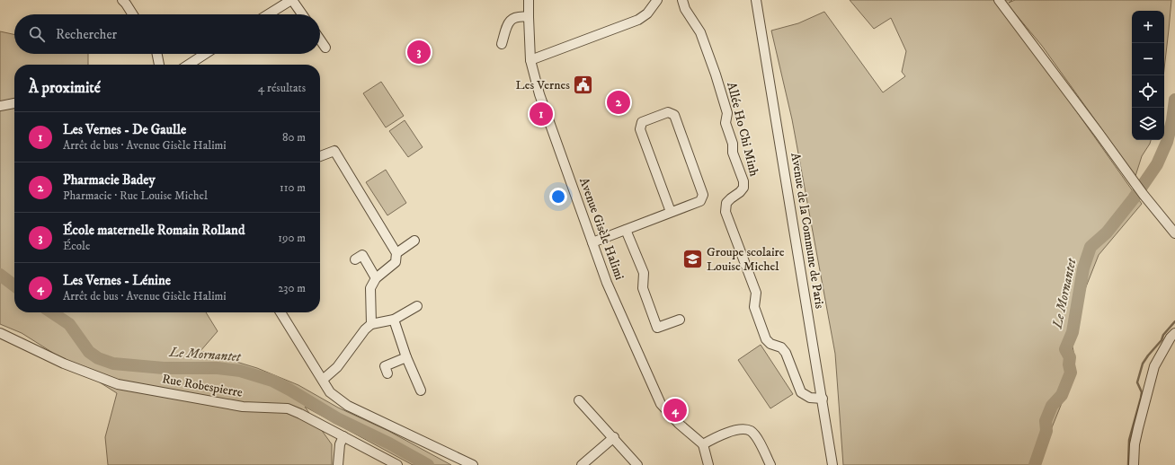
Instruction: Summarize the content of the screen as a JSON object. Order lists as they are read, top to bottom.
{
  "streets": {
    "street": [
      "Allée Ho Chi Minh",
      "Avenue Gisèle Halimi",
      "Avenue de la Commune de Paris",
      "Rue Robespierre"
    ]
  },
  "crossings": [
    ["Allée Ho Chi Minh", "Avenue de la Commune de Paris"]
  ],
  "water": ["Le Mornantet"],
  "places": {
    "public building": ["Les Vernes"],
    "school or university": ["Groupe scolaire Louise Michel"]
  },
  "page": {
    "map_buttons": ["+", "−"],
    "search": "Rechercher",
    "pins": [
      "3",
      "2",
      "1",
      "4"
    ],
    "heading": ["À proximité", "4 résultats"],
    "list": [
      {
        "mark": "1",
        "name": "Les Vernes - De Gaulle",
        "note": "Arrêt de bus · Avenue Gisèle Halimi",
        "value": "80 m"
      },
      {
        "mark": "2",
        "name": "Pharmacie Badey",
        "note": "Pharmacie · Rue Louise Michel",
        "value": "110 m"
      },
      {
        "mark": "3",
        "name": "École maternelle Romain Rolland",
        "note": "École",
        "value": "190 m"
      },
      {
        "mark": "4",
        "name": "Les Vernes - Lénine",
        "note": "Arrêt de bus · Avenue Gisèle Halimi",
        "value": "230 m"
      }
    ]
  }
}
